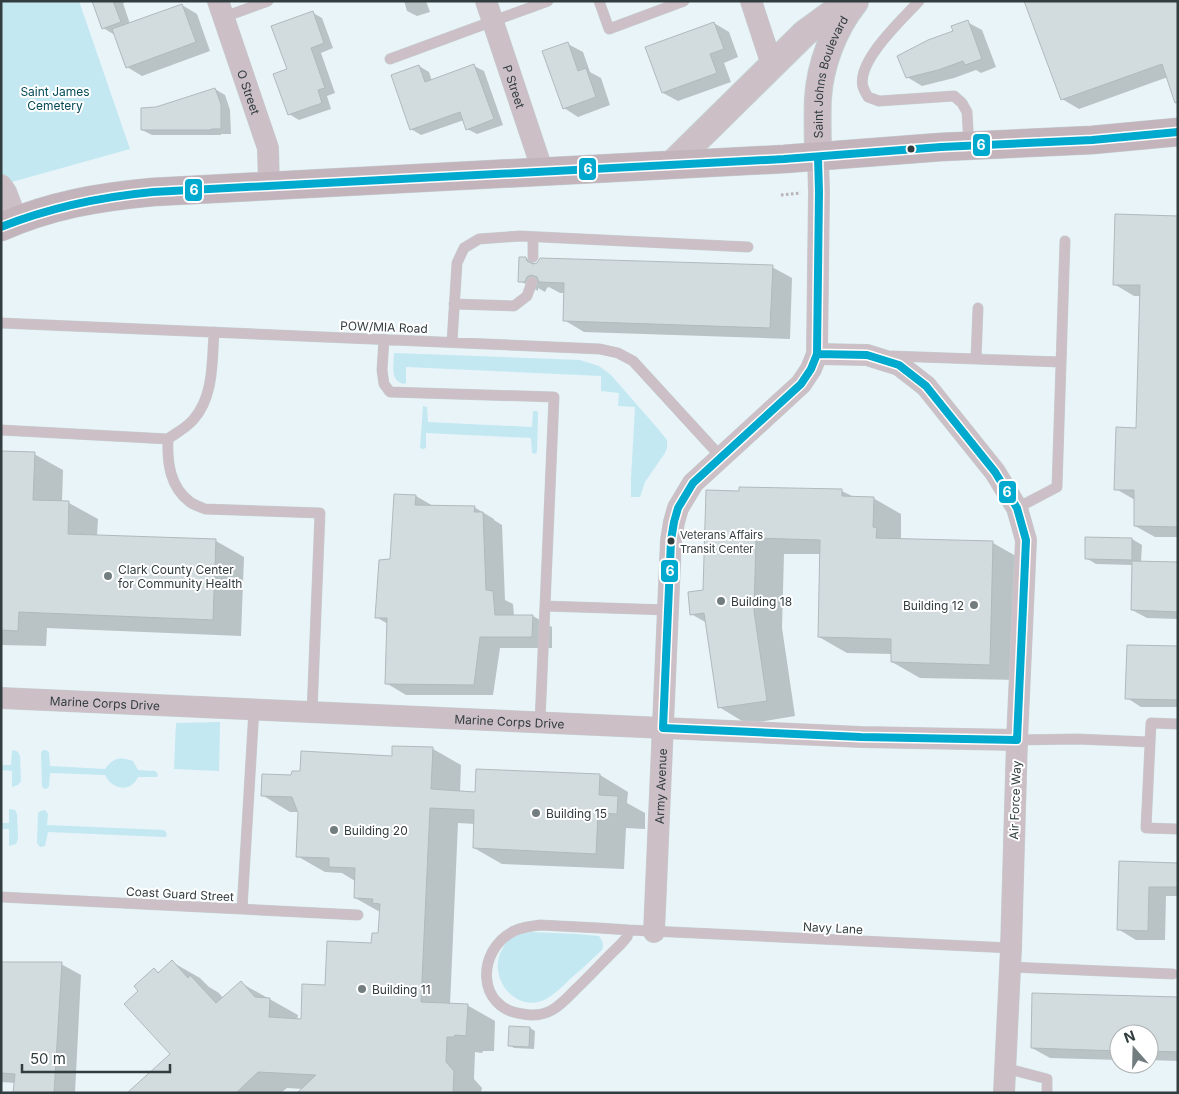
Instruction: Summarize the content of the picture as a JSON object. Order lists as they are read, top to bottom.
{
  "streets": {
    "street": [
      "Saint Johns Boulevard",
      "P Street",
      "O Street",
      "Marine Corps Drive",
      "Army Avenue",
      "Air Force Way"
    ],
    "lane": ["POW/MIA Road", "Coast Guard Street", "Navy Lane"]
  },
  "crossings": [
    ["Saint Johns Boulevard", "Army Avenue"],
    ["POW/MIA Road", "Army Avenue"],
    ["Marine Corps Drive", "Army Avenue"],
    ["Marine Corps Drive", "Air Force Way"],
    ["Army Avenue", "Air Force Way"],
    ["Army Avenue", "Navy Lane"],
    ["Air Force Way", "Navy Lane"]
  ],
  "parks": ["Saint James Cemetery"],
  "places": [
    "Veterans Affairs Transit Center",
    "Clark County Center for Community Health",
    "Building 18",
    "Building 12",
    "Building 15",
    "Building 20",
    "Building 11"
  ],
  "lines": ["transit line 6"],
  "scale_bar": "50 m",
  "north": "top"
}
